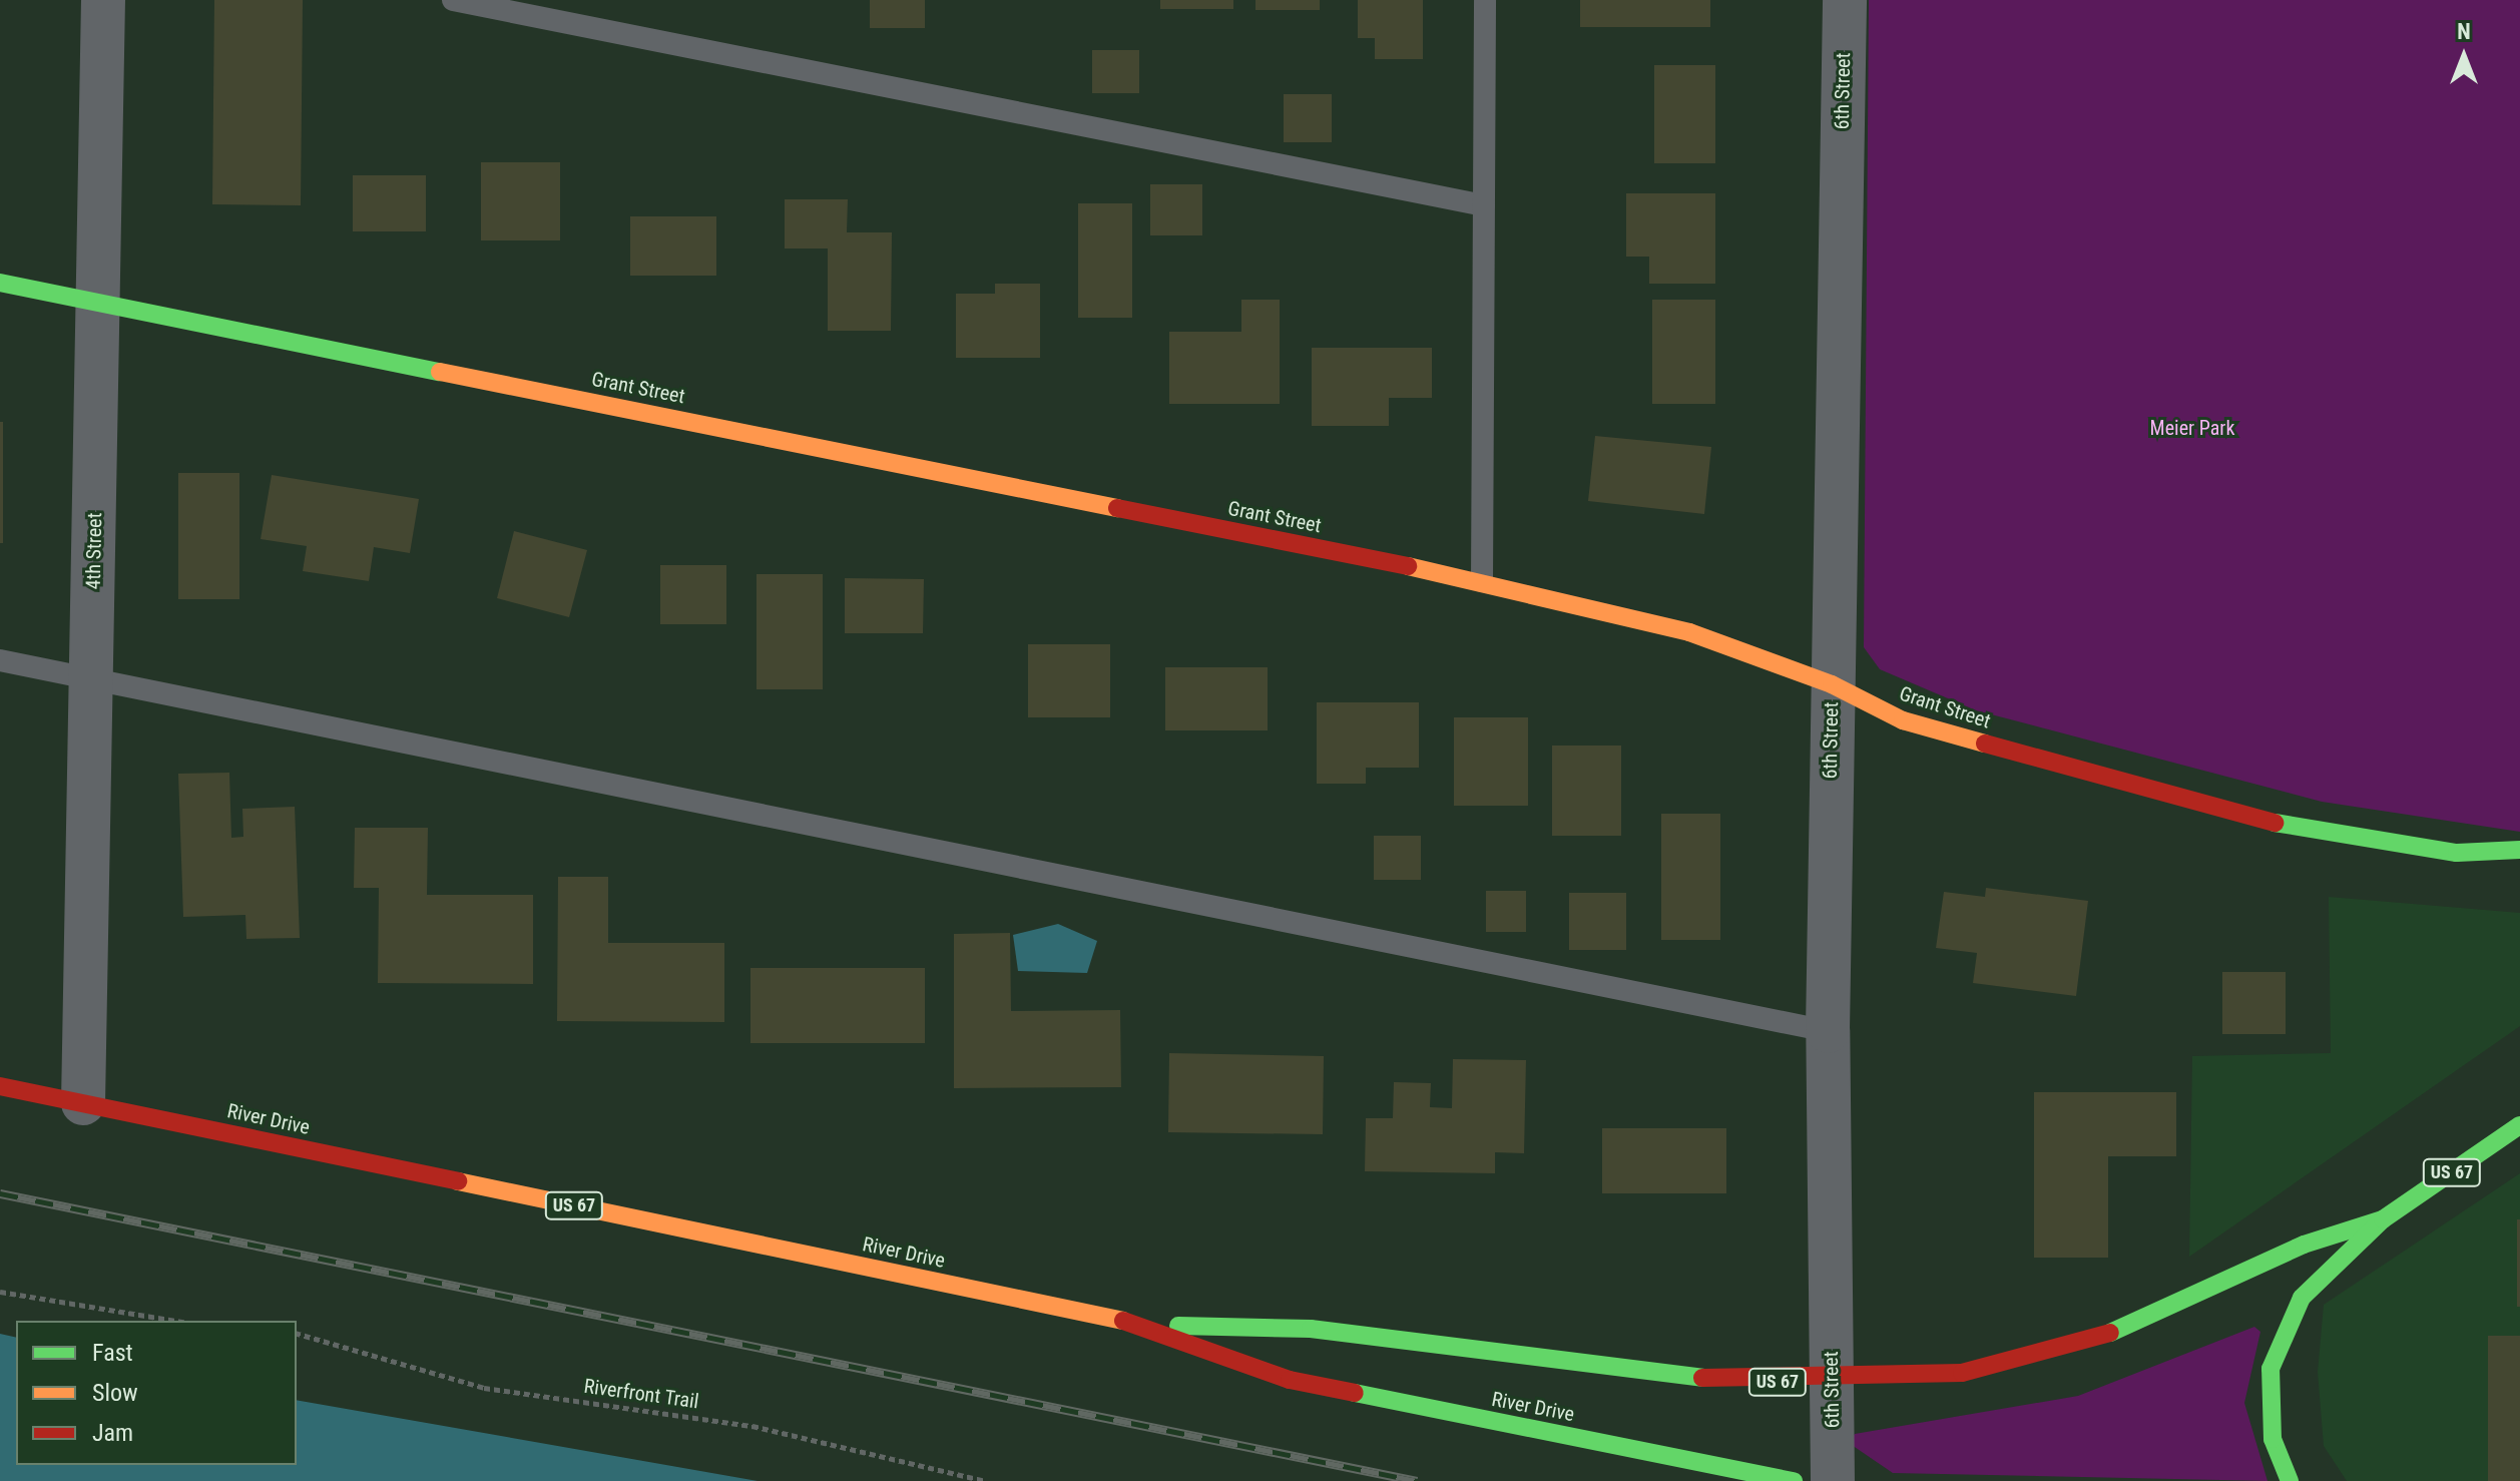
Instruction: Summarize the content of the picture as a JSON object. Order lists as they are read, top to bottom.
{
  "streets": {
    "main road": ["Grant Street", "River Drive", "US 67"],
    "street": ["6th Street", "4th Street"],
    "path": ["Riverfront Trail"]
  },
  "crossings": [
    ["6th Street", "Grant Street"],
    ["6th Street", "US 67"],
    ["Grant Street", "4th Street"],
    ["4th Street", "River Drive"],
    ["River Drive", "US 67"]
  ],
  "parks": ["Meier Park"],
  "legend": ["Fast", "Slow", "Jam"],
  "north": "top"
}
